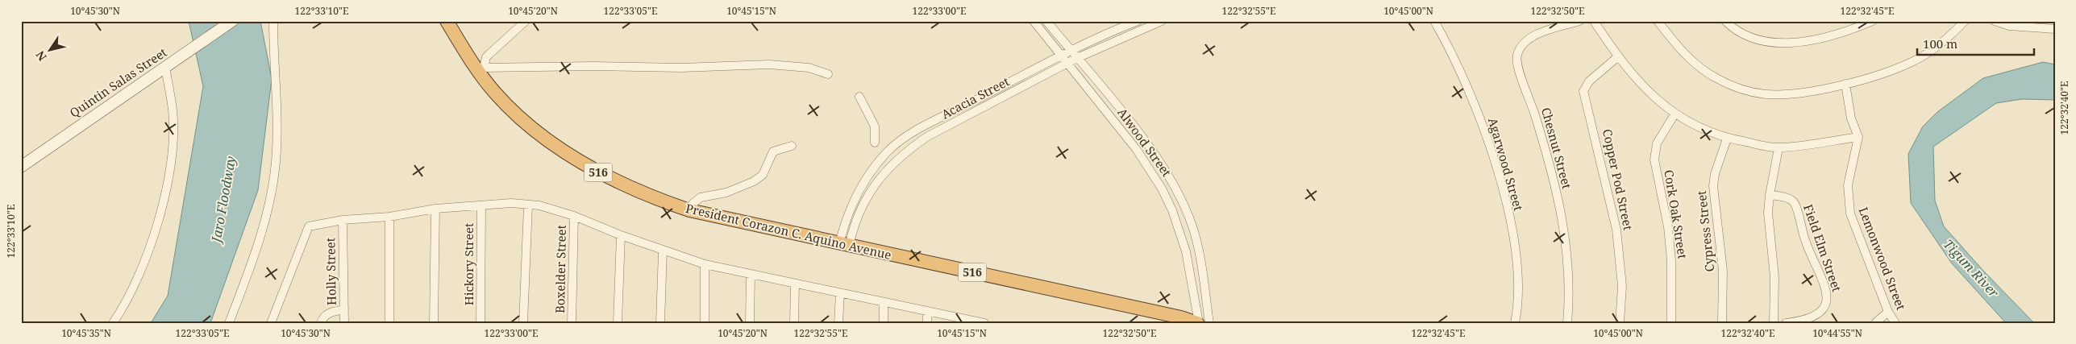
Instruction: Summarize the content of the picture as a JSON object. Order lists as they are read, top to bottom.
{
  "streets": {
    "highway": ["516", "President Corazon C. Aquino Avenue"],
    "main road": ["Quintin Salas Street"],
    "street": [
      "Acacia Street",
      "Alwood Street",
      "Chesnut Street",
      "Agarwood Street",
      "Copper Pod Street",
      "Cork Oak Street",
      "Cypress Street",
      "Field Elm Street",
      "Lemonwood Street",
      "Hickory Street",
      "Boxelder Street",
      "Holly Street"
    ]
  },
  "crossings": [
    ["Acacia Street", "Alwood Street"],
    ["Acacia Street", "President Corazon C. Aquino Avenue"],
    ["Alwood Street", "President Corazon C. Aquino Avenue"]
  ],
  "water": ["Jaro Floodway", "Tigum River"],
  "scale_bar": "100 m",
  "north": "bottom left",
  "coordinates": [
    "10°45'30\"N",
    "122°33'10\"E",
    "10°45'20\"N",
    "122°33'05\"E",
    "10°45'15\"N",
    "122°33'00\"E",
    "122°32'55\"E",
    "10°45'00\"N",
    "122°32'50\"E",
    "122°32'45\"E",
    "122°32'40\"E",
    "10°45'35\"N",
    "10°44'55\"N"
  ]
}
